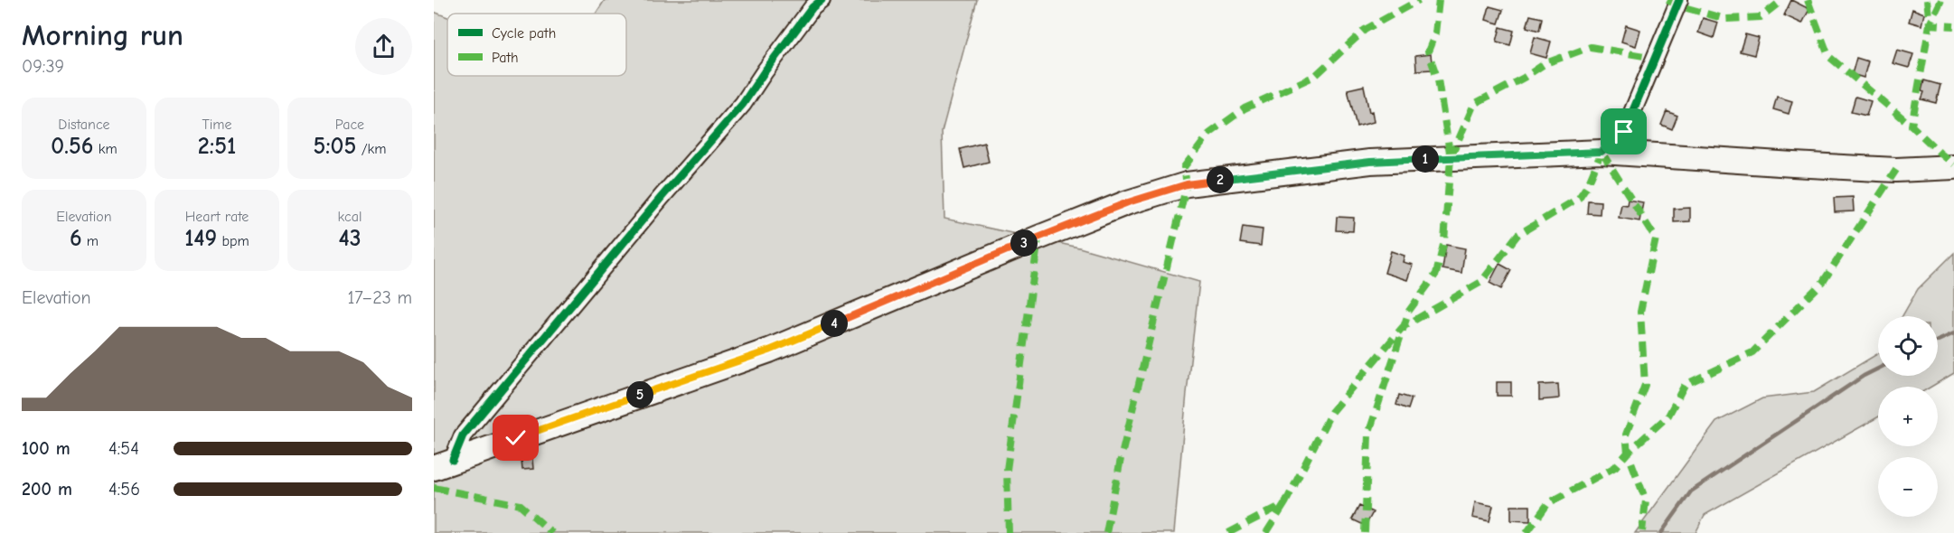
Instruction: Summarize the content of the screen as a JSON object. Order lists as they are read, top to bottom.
{
  "legend": ["Cycle path", "Path"],
  "page": {
    "heading": ["Morning run", "09:39"],
    "stats": [
      ["Distance", "0.56 km"],
      ["Time", "2:51"],
      ["Pace", "5:05 /km"],
      ["Elevation", "6 m"],
      ["Heart rate", "149 bpm"],
      ["kcal", "43"]
    ],
    "pins": [
      "1",
      "2",
      "3",
      "4",
      "5"
    ],
    "chart": ["Elevation", "17–23 m"],
    "map_buttons": ["+", "−"],
    "list": [
      {
        "name": "100 m",
        "note": "4:54"
      },
      {
        "name": "200 m",
        "note": "4:56"
      }
    ]
  }
}
